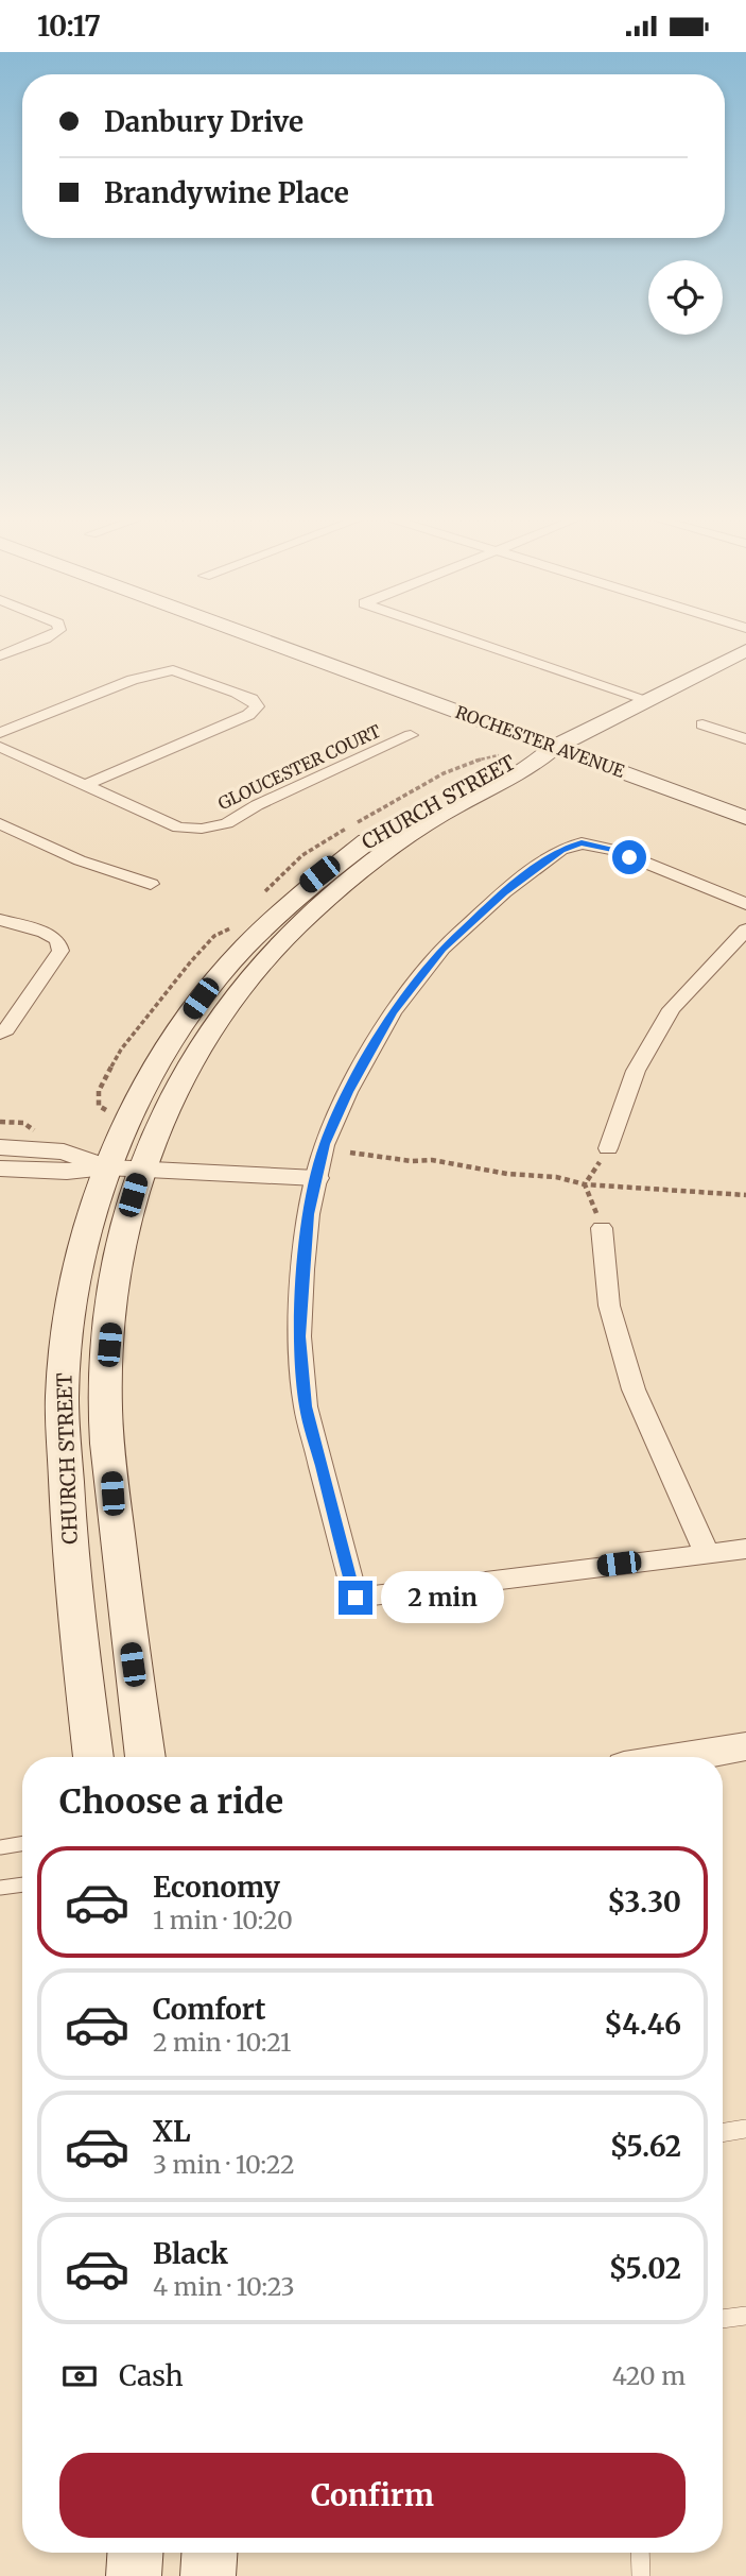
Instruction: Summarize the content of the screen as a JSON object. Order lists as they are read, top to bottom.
{
  "streets": {
    "main road": ["ROCHESTER AVENUE", "CHURCH STREET"],
    "street": ["GLOUCESTER COURT"]
  },
  "crossings": [
    ["ROCHESTER AVENUE", "CHURCH STREET"]
  ],
  "page": {
    "status": "10:17",
    "banner": ["Danbury Drive", "Brandywine Place"],
    "bubble": "2 min",
    "heading": "Choose a ride",
    "list": [
      {
        "name": "Economy",
        "note": "1 min · 10:20",
        "value": "$3.30"
      },
      {
        "name": "Comfort",
        "note": "2 min · 10:21",
        "value": "$4.46"
      },
      {
        "name": "XL",
        "note": "3 min · 10:22",
        "value": "$5.62"
      },
      {
        "name": "Black",
        "note": "4 min · 10:23",
        "value": "$5.02"
      }
    ],
    "pay": ["Cash", "420 m"],
    "buttons": "Confirm"
  }
}
